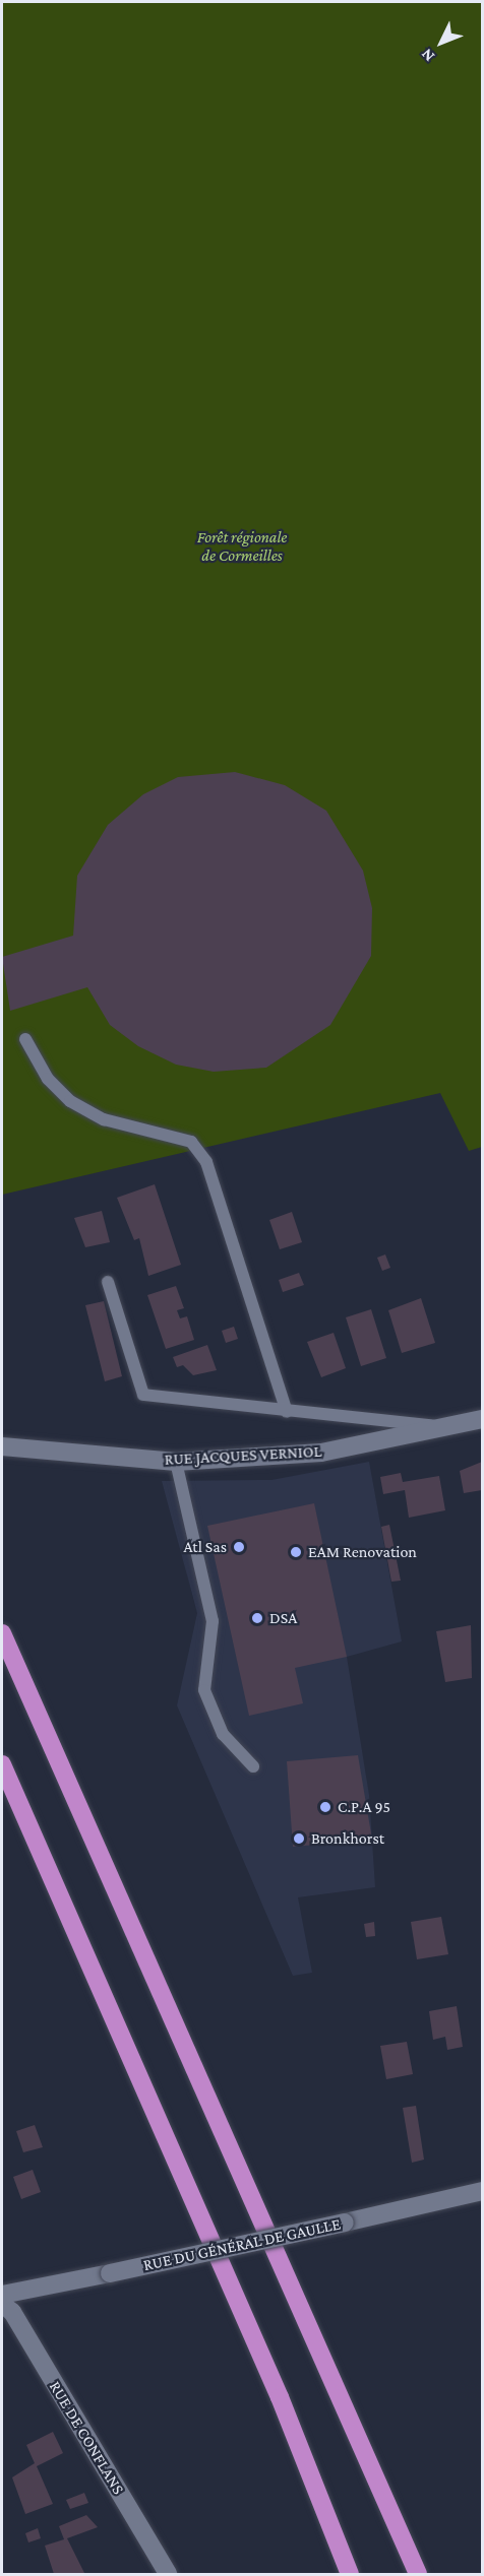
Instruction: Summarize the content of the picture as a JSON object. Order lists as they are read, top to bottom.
{
  "streets": {
    "street": ["RUE JACQUES VERNIOL", "RUE DU GÉNÉRAL DE GAULLE", "RUE DE CONFLANS"]
  },
  "parks": ["Forêt régionale de Cormeilles"],
  "places": [
    "Atl Sas",
    "EAM Renovation",
    "DSA",
    "C.P.A 95",
    "Bronkhorst"
  ],
  "north": "bottom left"
}
